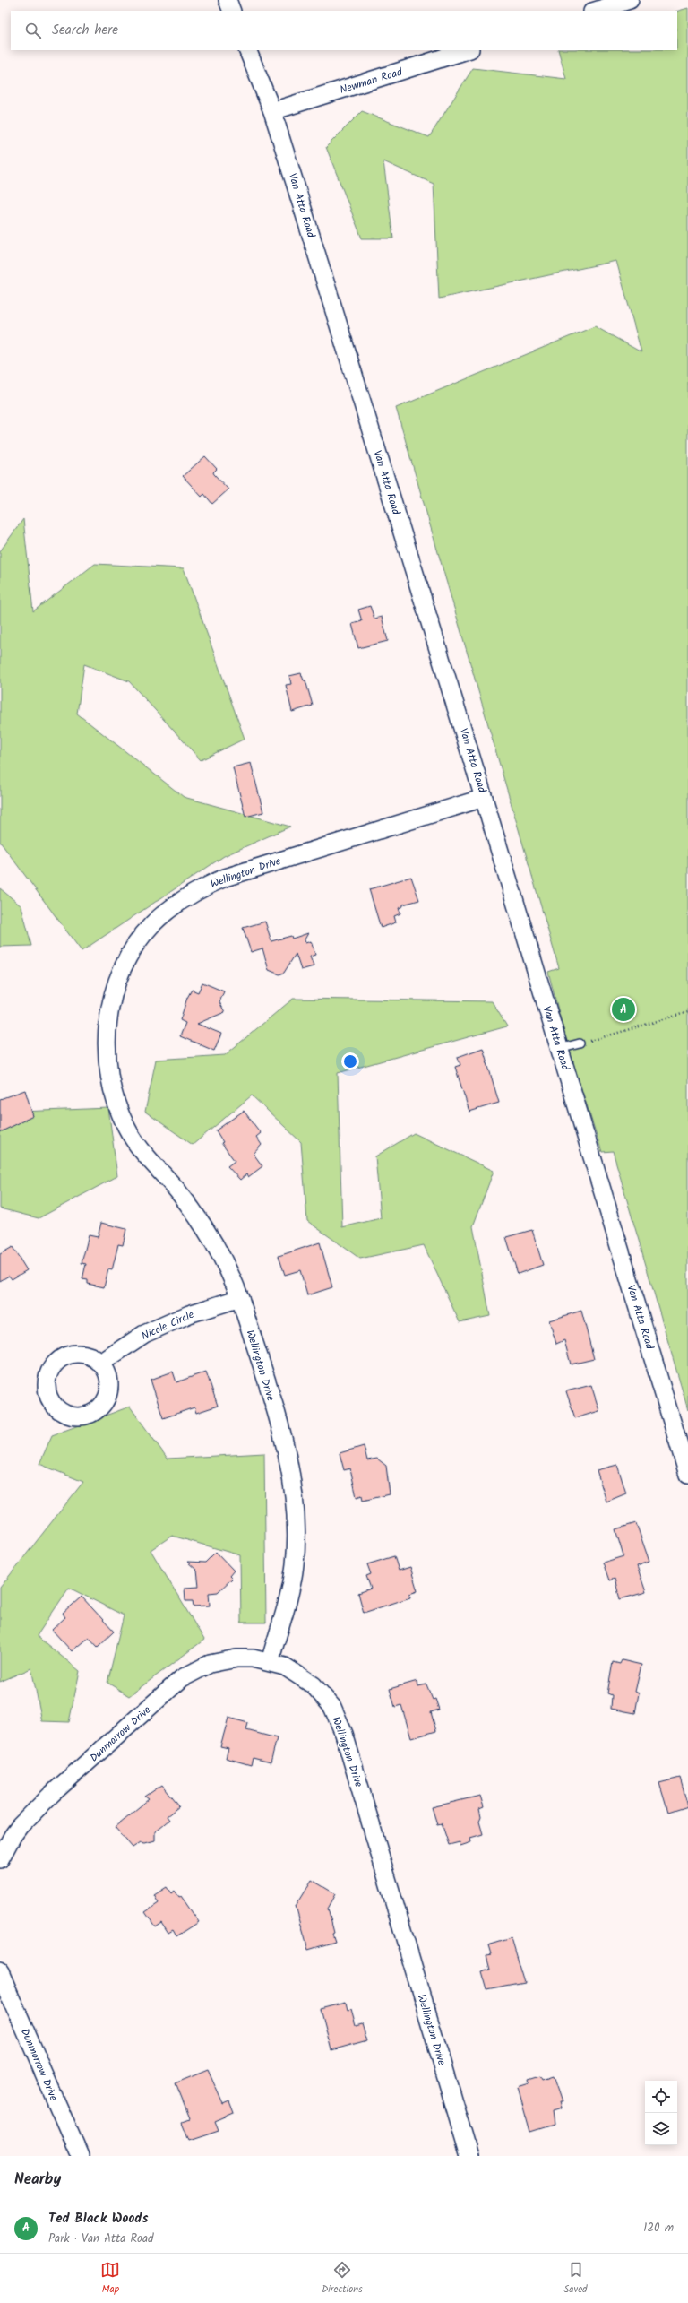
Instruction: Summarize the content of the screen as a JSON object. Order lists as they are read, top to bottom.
{
  "streets": {
    "street": [
      "Newman Road",
      "Van Atta Road",
      "Wellington Drive",
      "Nicole Circle",
      "Dunmorrow Drive"
    ]
  },
  "crossings": [
    ["Newman Road", "Van Atta Road"],
    ["Van Atta Road", "Wellington Drive"],
    ["Wellington Drive", "Nicole Circle"],
    ["Wellington Drive", "Dunmorrow Drive"]
  ],
  "page": {
    "search": "Search here",
    "pins": "A",
    "heading": "Nearby",
    "list": [
      {
        "mark": "A",
        "name": "Ted Black Woods",
        "note": "Park · Van Atta Road",
        "value": "120 m"
      }
    ],
    "nav": ["Map", "Directions", "Saved"]
  }
}
